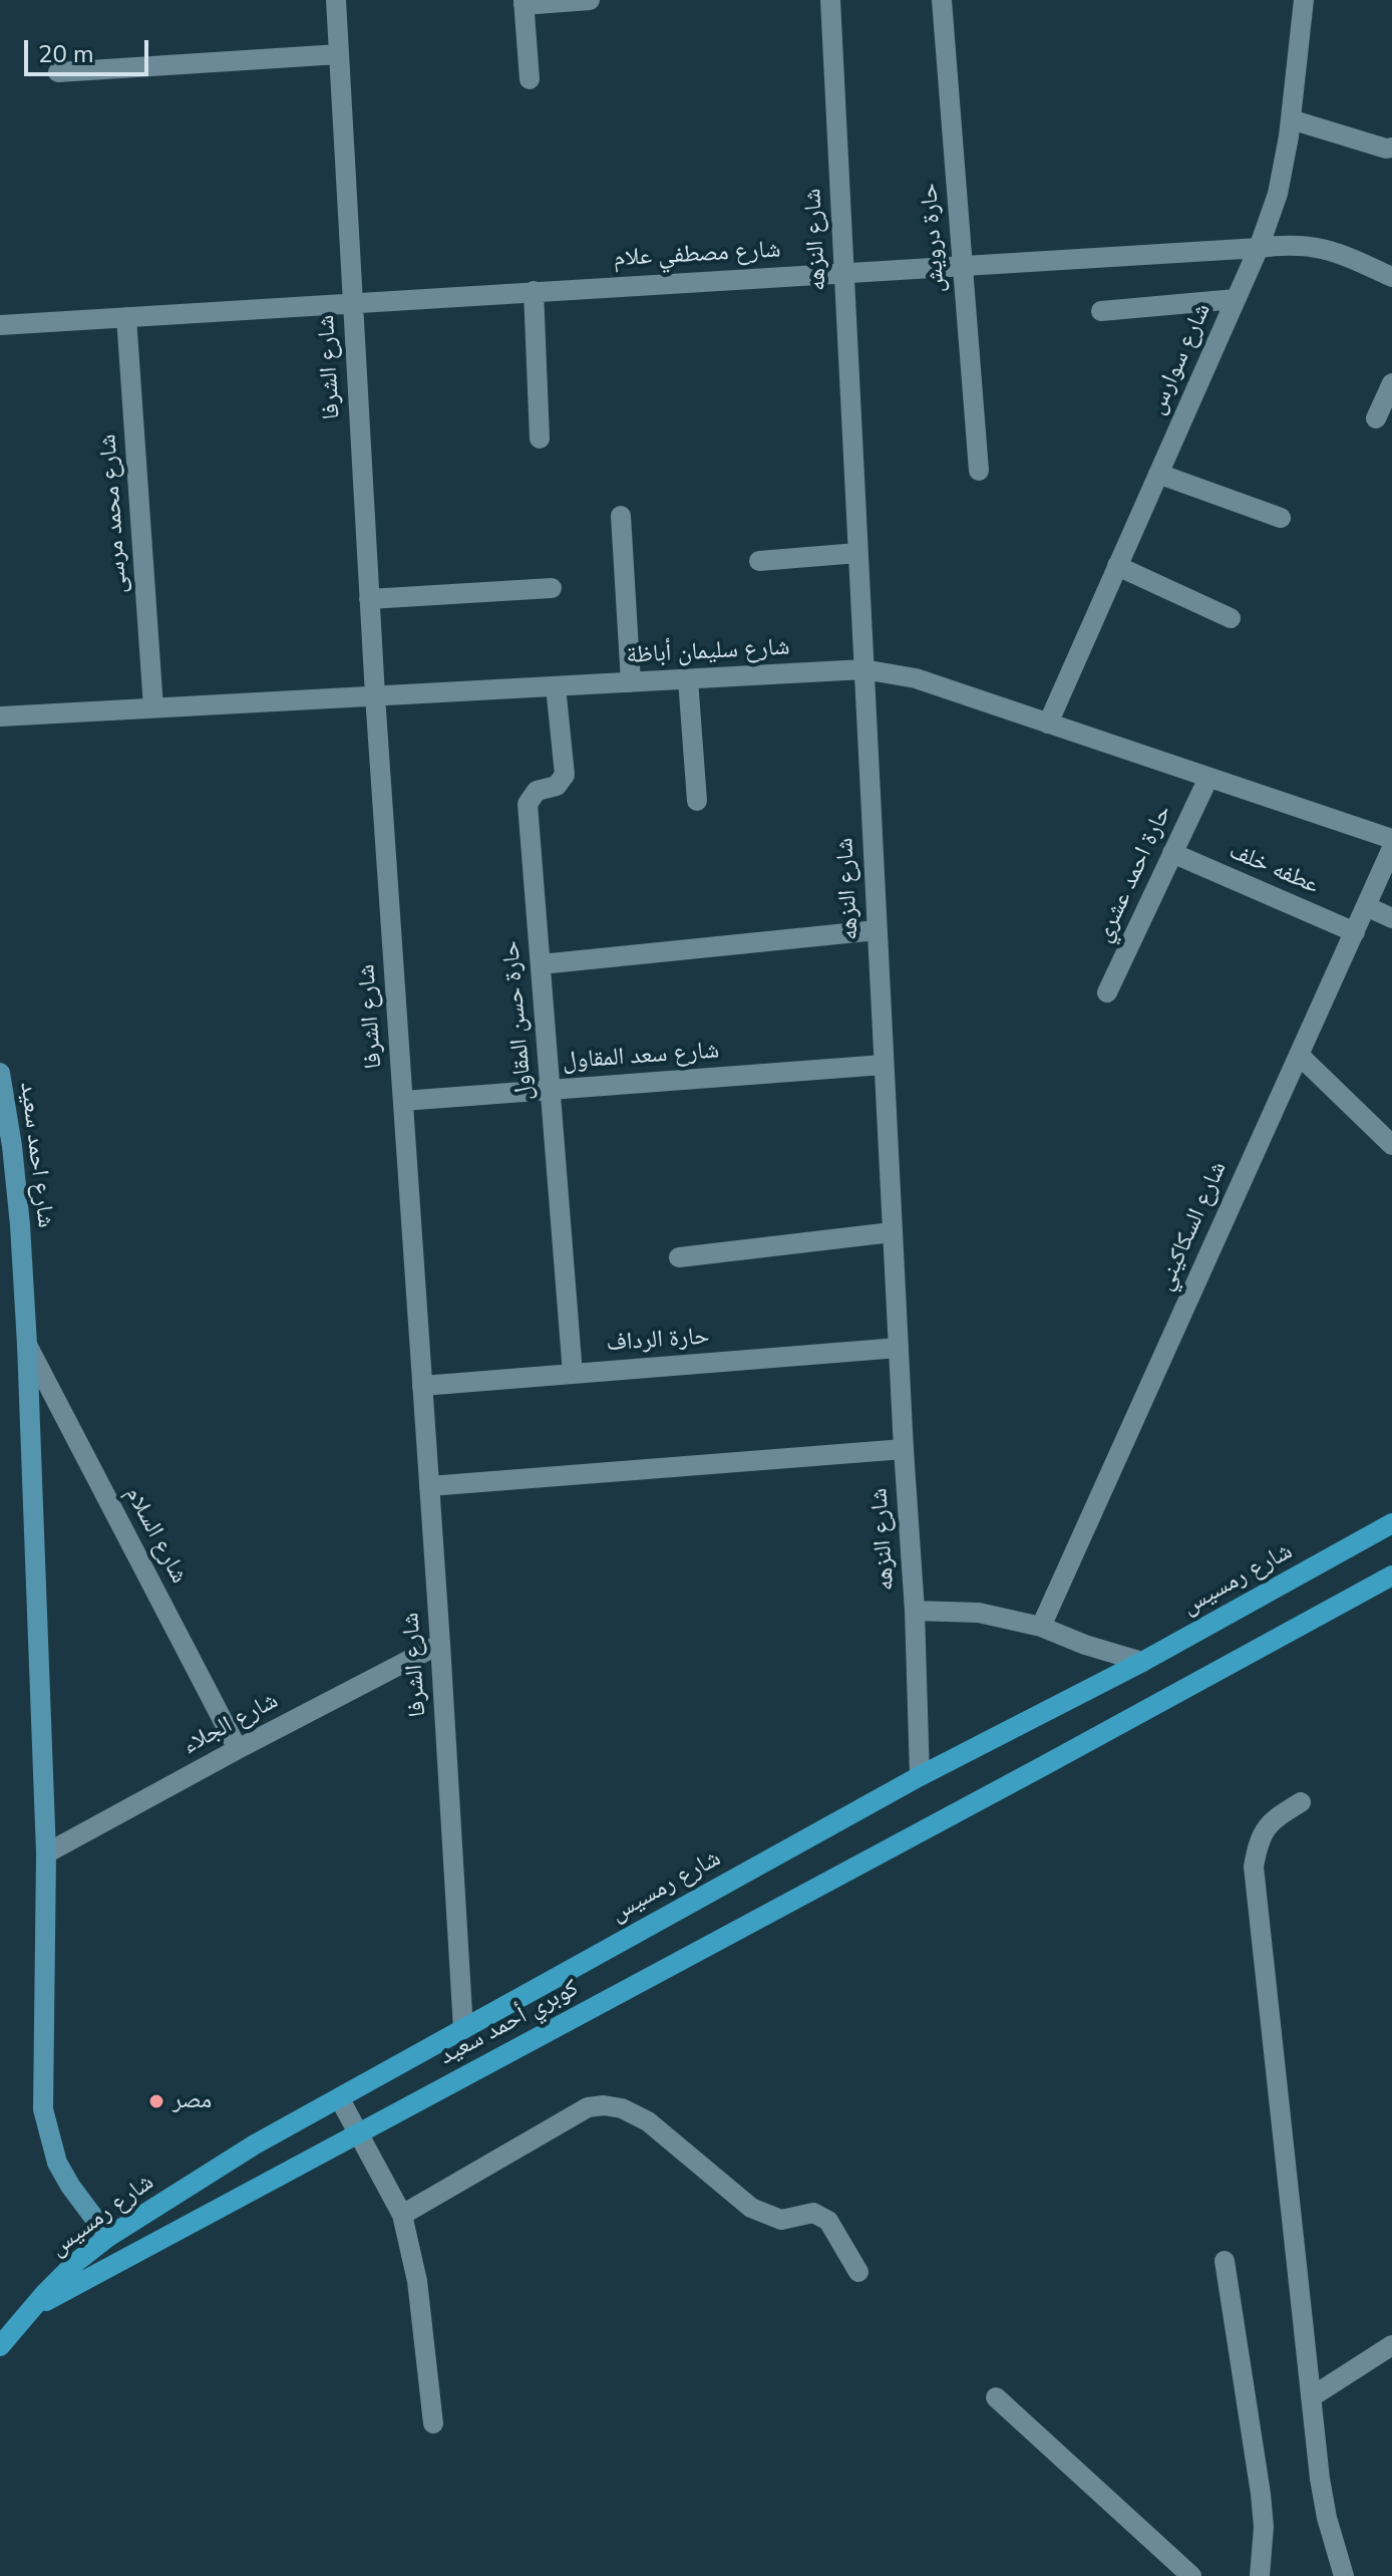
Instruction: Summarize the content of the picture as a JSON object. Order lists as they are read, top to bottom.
{
  "streets": {
    "main road": ["شارع احمد سعيد", "شارع رمسيس", "كوبري أحمد سعيد"],
    "street": [
      "حارة درويش",
      "شارع النزهه",
      "شارع مصطفي علام",
      "شارع سوارس",
      "شارع الشرفا",
      "شارع محمد مرسى",
      "شارع سليمان أباظة",
      "عطفه خلف",
      "حارة احمد عشري",
      "حارة حسن المقاول",
      "شارع سعد المقاول",
      "شارع السكاكيني",
      "حارة الرداف",
      "شارع السلام",
      "شارع الجلاء"
    ]
  },
  "crossings": [
    ["حارة درويش", "شارع مصطفي علام"],
    ["شارع النزهه", "شارع مصطفي علام"],
    ["شارع النزهه", "شارع سليمان أباظة"],
    ["شارع النزهه", "شارع سعد المقاول"],
    ["شارع النزهه", "حارة الرداف"],
    ["شارع النزهه", "شارع رمسيس"],
    ["شارع مصطفي علام", "شارع سوارس"],
    ["شارع مصطفي علام", "شارع الشرفا"],
    ["شارع مصطفي علام", "شارع محمد مرسى"],
    ["شارع سوارس", "شارع سليمان أباظة"],
    ["شارع الشرفا", "شارع سليمان أباظة"],
    ["شارع الشرفا", "شارع سعد المقاول"],
    ["شارع الشرفا", "حارة الرداف"],
    ["شارع الشرفا", "شارع رمسيس"],
    ["شارع الشرفا", "شارع الجلاء"],
    ["شارع محمد مرسى", "شارع سليمان أباظة"],
    ["شارع سليمان أباظة", "حارة احمد عشري"],
    ["شارع سليمان أباظة", "حارة حسن المقاول"],
    ["عطفه خلف", "حارة احمد عشري"],
    ["عطفه خلف", "شارع السكاكيني"],
    ["حارة حسن المقاول", "شارع سعد المقاول"],
    ["حارة حسن المقاول", "حارة الرداف"],
    ["شارع احمد سعيد", "شارع السلام"],
    ["شارع احمد سعيد", "شارع رمسيس"],
    ["شارع احمد سعيد", "شارع الجلاء"],
    ["شارع السلام", "شارع الجلاء"]
  ],
  "places": ["مصر"],
  "scale_bar": "20 m"
}
